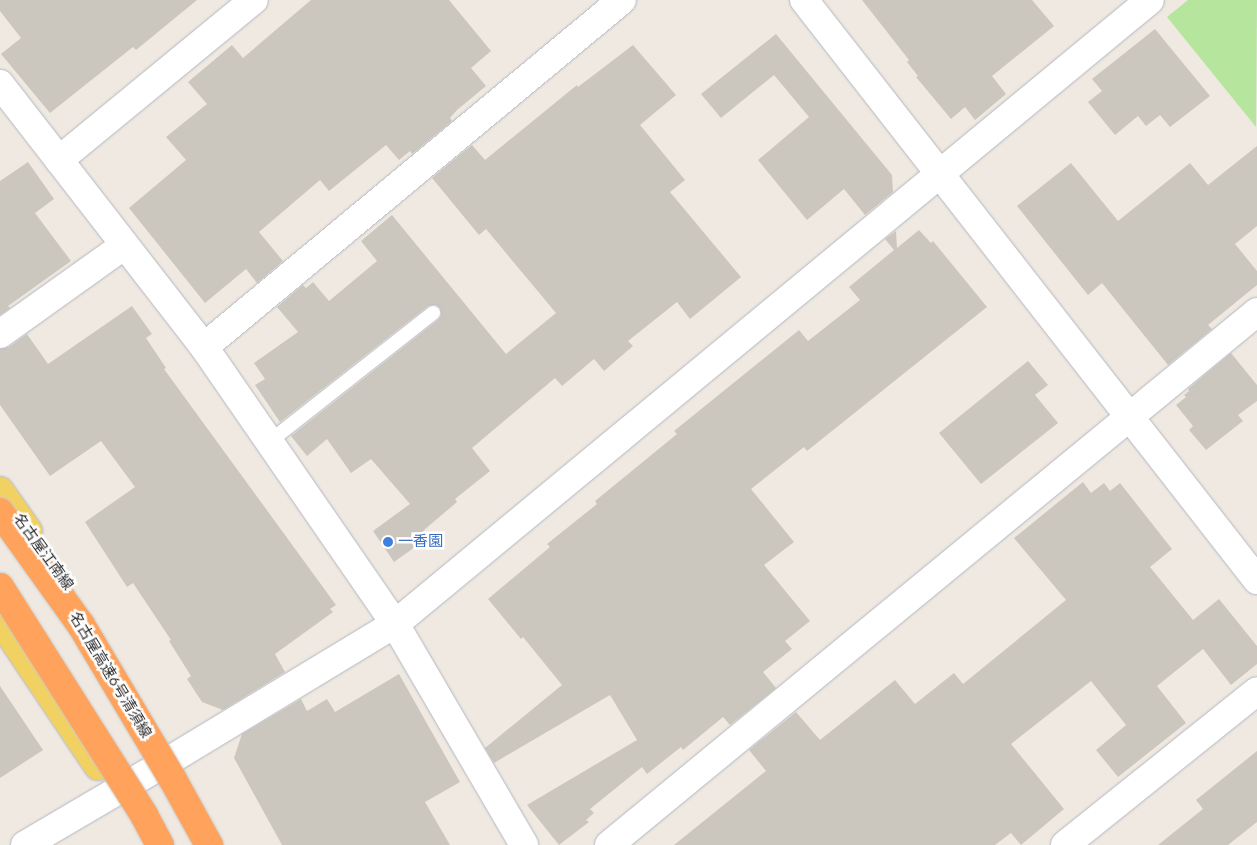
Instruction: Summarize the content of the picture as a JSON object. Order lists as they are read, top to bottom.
{
  "streets": {
    "highway": ["名古屋高速6号清須線"],
    "main road": ["名古屋江南線"]
  },
  "places": ["一香園"]
}
